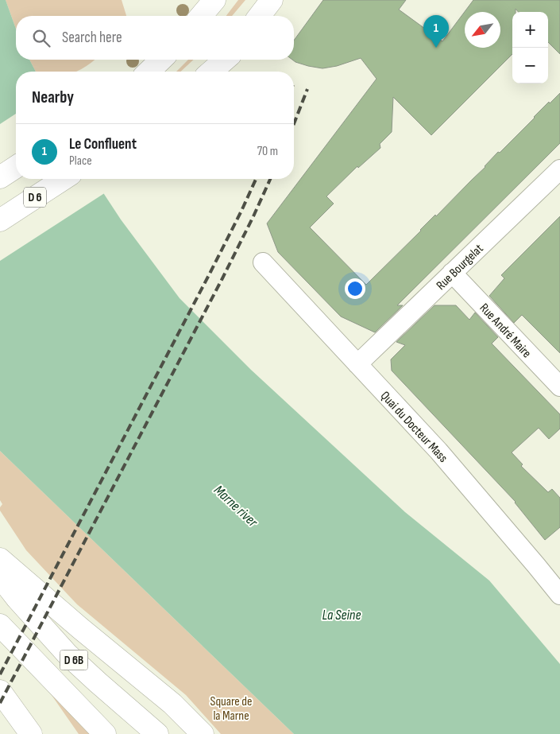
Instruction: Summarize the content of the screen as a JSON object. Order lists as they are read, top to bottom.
{
  "streets": {
    "main road": ["D 6", "D 6B"],
    "street": ["Rue Bourgelat", "Rue André Maire", "Quai du Docteur Mass"]
  },
  "crossings": [
    ["Rue Bourgelat", "Rue André Maire"],
    ["Rue Bourgelat", "Quai du Docteur Mass"]
  ],
  "water": ["Marne river", "La Seine"],
  "parks": ["Square de la Marne"],
  "north": "bottom left",
  "page": {
    "map_buttons": ["+", "−"],
    "pins": "1",
    "search": "Search here",
    "heading": "Nearby",
    "list": [
      {
        "mark": "1",
        "name": "Le Confluent",
        "note": "Place",
        "value": "70 m"
      }
    ]
  }
}
